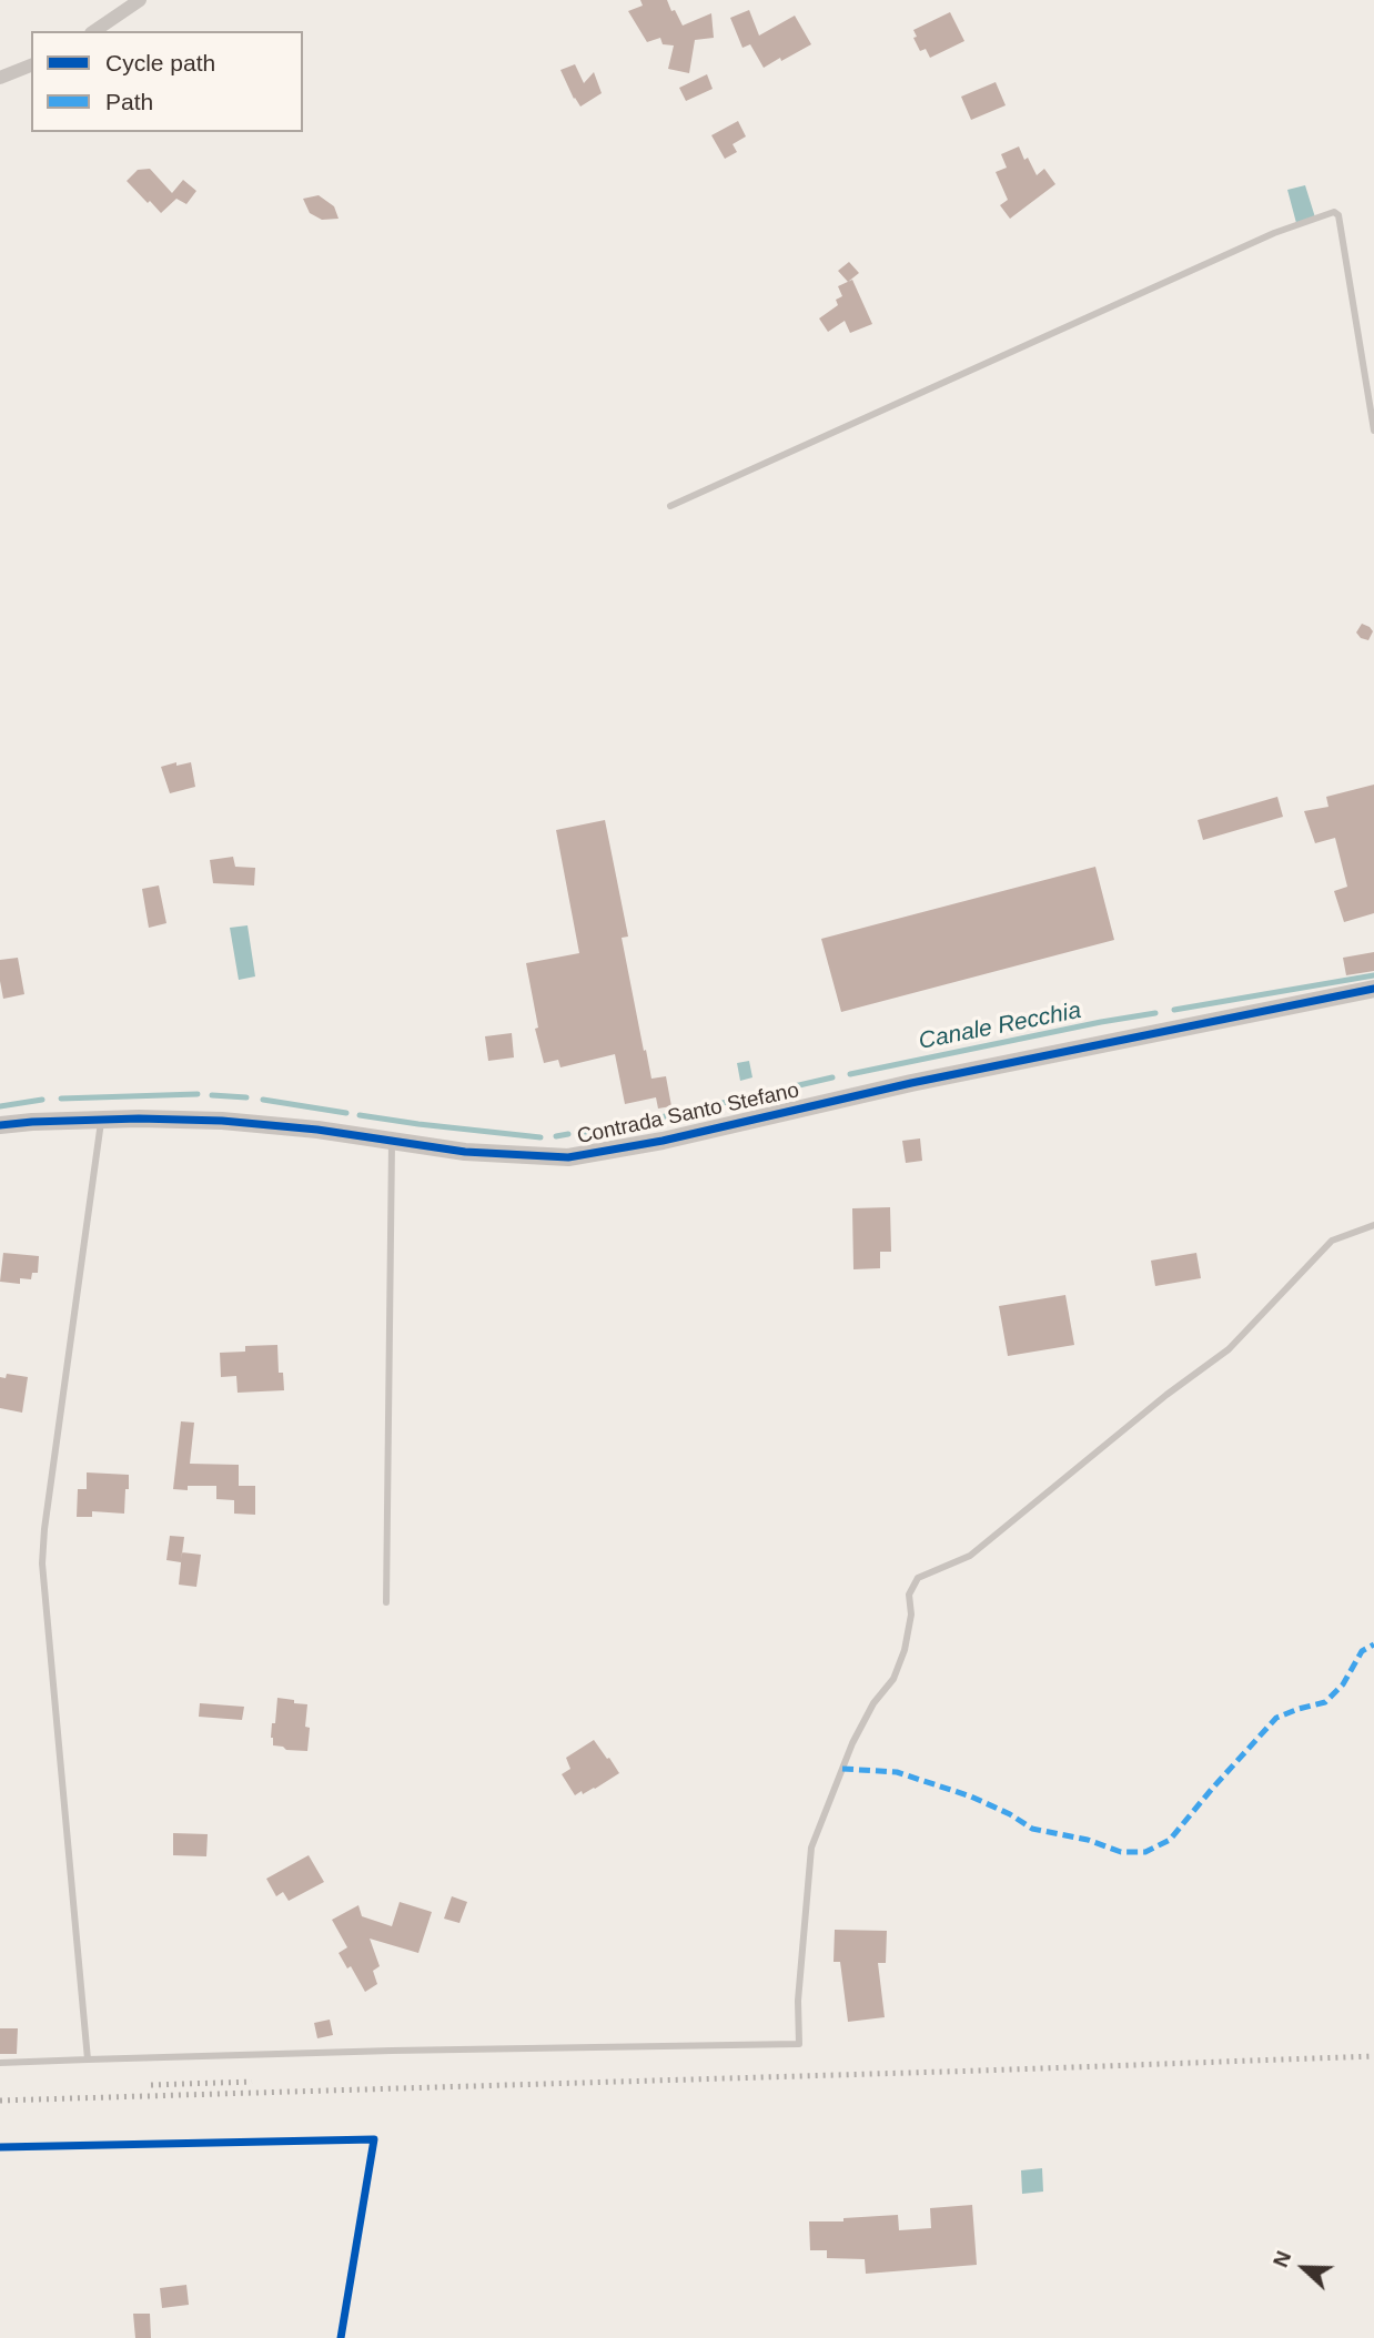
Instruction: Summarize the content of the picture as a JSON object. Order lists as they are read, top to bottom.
{
  "streets": {
    "street": ["Contrada Santo Stefano"]
  },
  "water": ["Canale Recchia"],
  "legend": ["Cycle path", "Path"],
  "north": "left"
}
